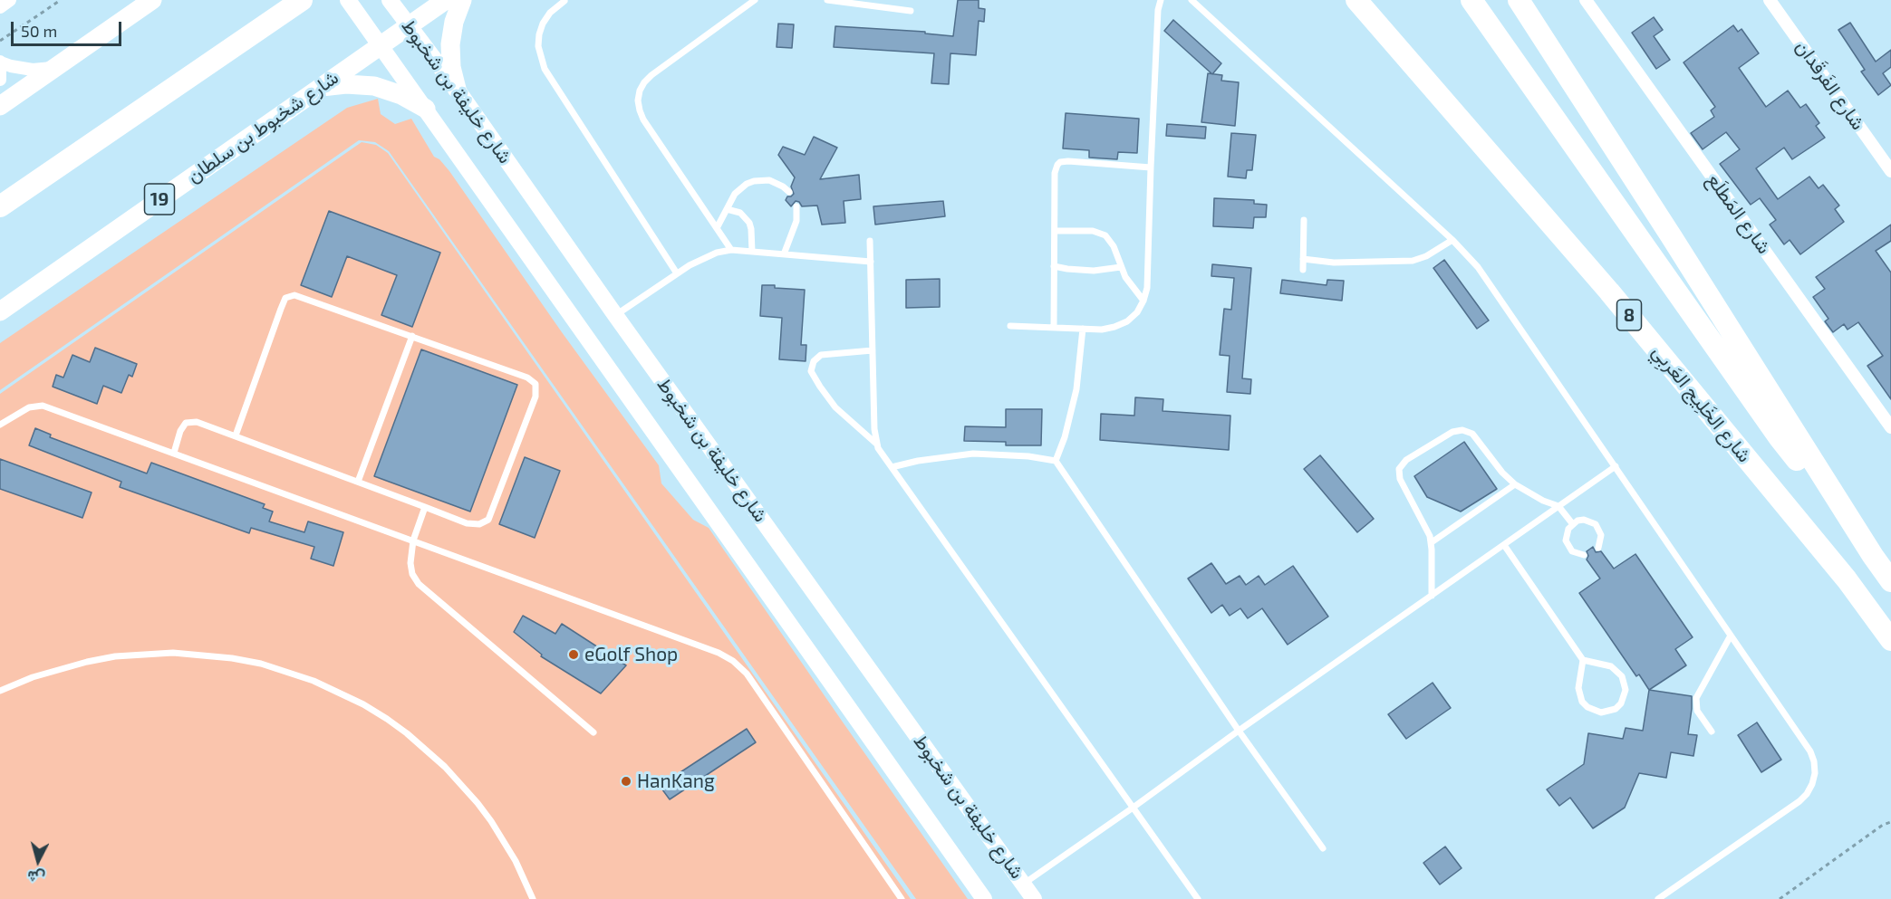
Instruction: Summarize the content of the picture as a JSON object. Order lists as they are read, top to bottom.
{
  "streets": {
    "highway": ["8", "شارع الخَلِيج العَربِي"],
    "main road": ["شارع خليفة بن شخبوط", "شارع شخبوط بن سلطان", "19"],
    "street": ["شارع الفَرقَدان", "شارع المَطلَع"]
  },
  "crossings": [
    ["شارع خليفة بن شخبوط", "شارع شخبوط بن سلطان"]
  ],
  "places": ["eGolf Shop", "HanKang"],
  "scale_bar": "50 m",
  "north": "bottom"
}
